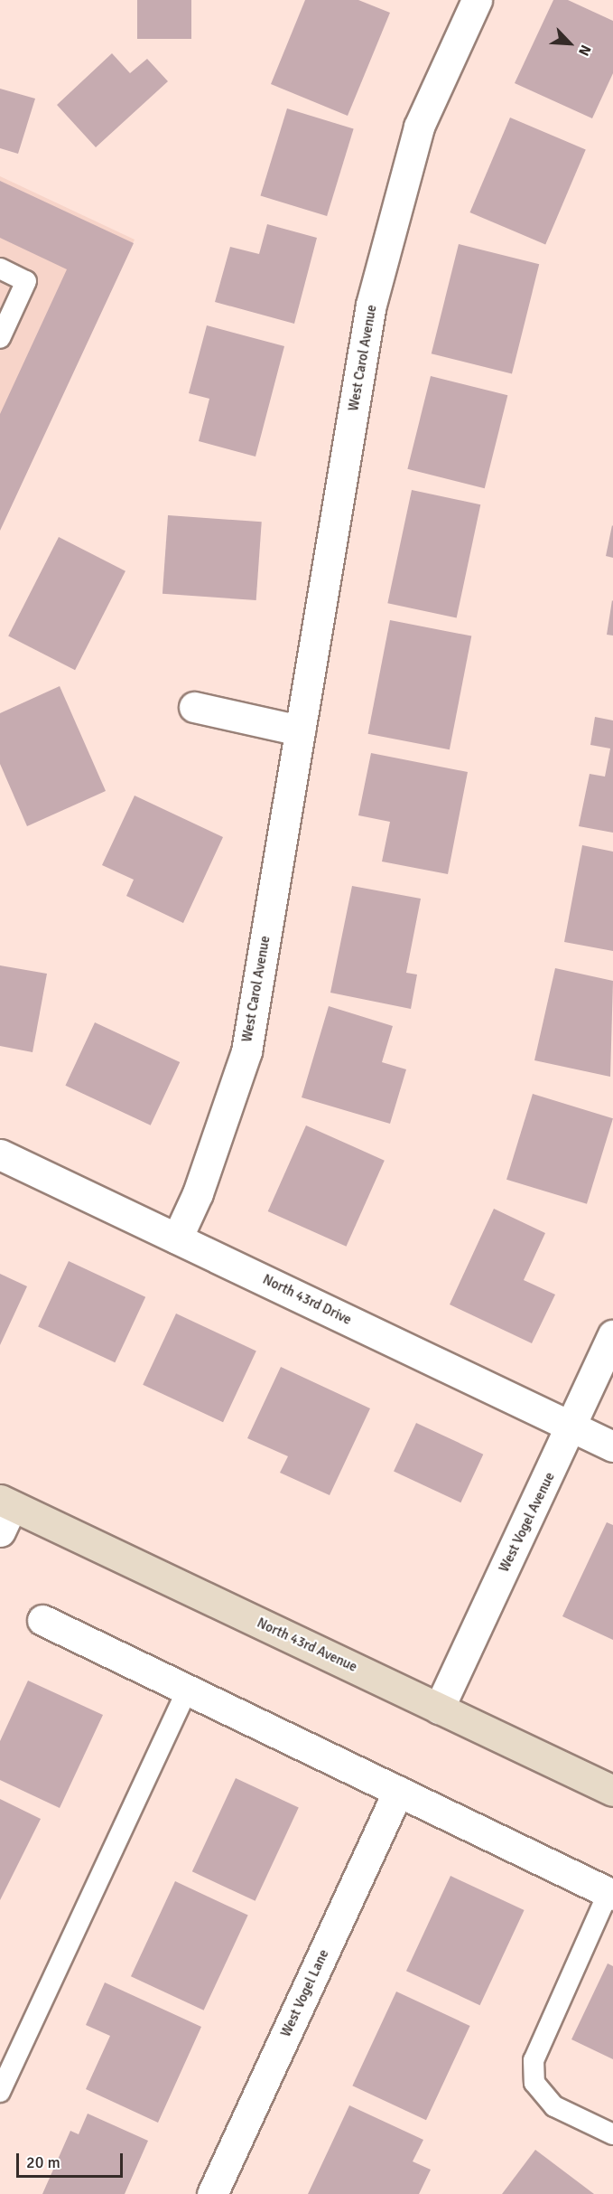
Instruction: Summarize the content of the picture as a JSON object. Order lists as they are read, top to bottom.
{
  "streets": {
    "main road": ["North 43rd Avenue"],
    "street": [
      "West Carol Avenue",
      "North 43rd Drive",
      "West Vogel Avenue",
      "West Vogel Lane"
    ]
  },
  "crossings": [
    ["West Carol Avenue", "North 43rd Drive"],
    ["North 43rd Drive", "West Vogel Avenue"],
    ["West Vogel Avenue", "North 43rd Avenue"]
  ],
  "scale_bar": "20 m",
  "north": "bottom right"
}
